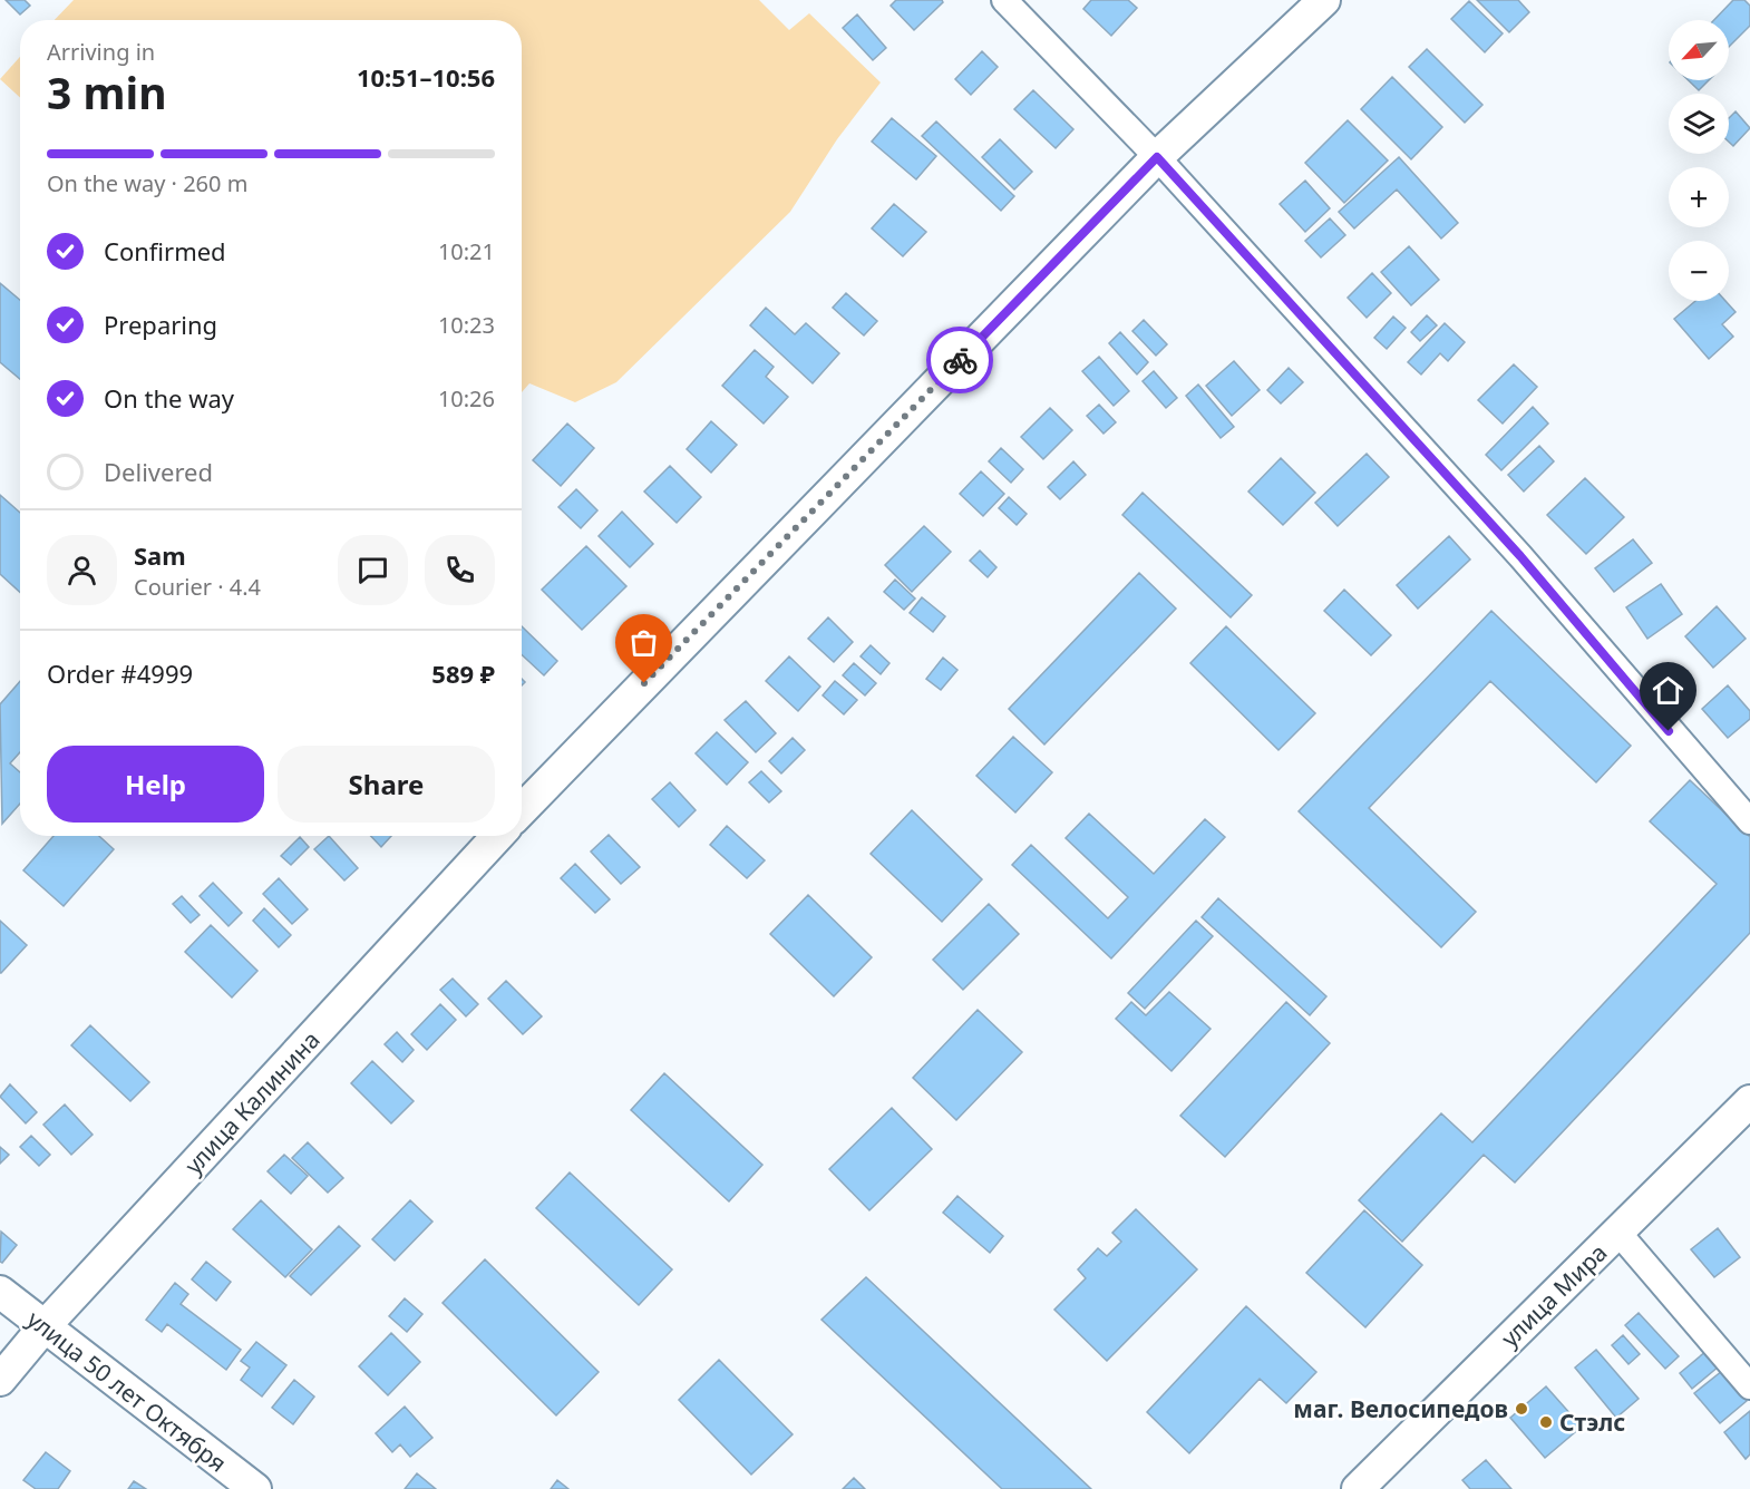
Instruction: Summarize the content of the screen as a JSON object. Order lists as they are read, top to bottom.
{
  "streets": {
    "street": ["улица Калинина", "улица Мира", "улица 50 лет Октября"]
  },
  "crossings": [
    ["улица Калинина", "улица 50 лет Октября"]
  ],
  "places": ["маг. Велосипедов", "Стэлс"],
  "north": "bottom left",
  "page": {
    "map_buttons": ["+", "−"],
    "heading": ["3 min", "Arriving in", "10:51–10:56"],
    "panel": [
      "Sam",
      "Courier · 4.4",
      "Order #4999",
      "589 ₽"
    ],
    "bar": "On the way · 260 m",
    "list": [
      ["Confirmed", "10:21"],
      ["Preparing", "10:23"],
      ["On the way", "10:26"],
      "Delivered"
    ],
    "buttons": ["Help", "Share"]
  }
}
